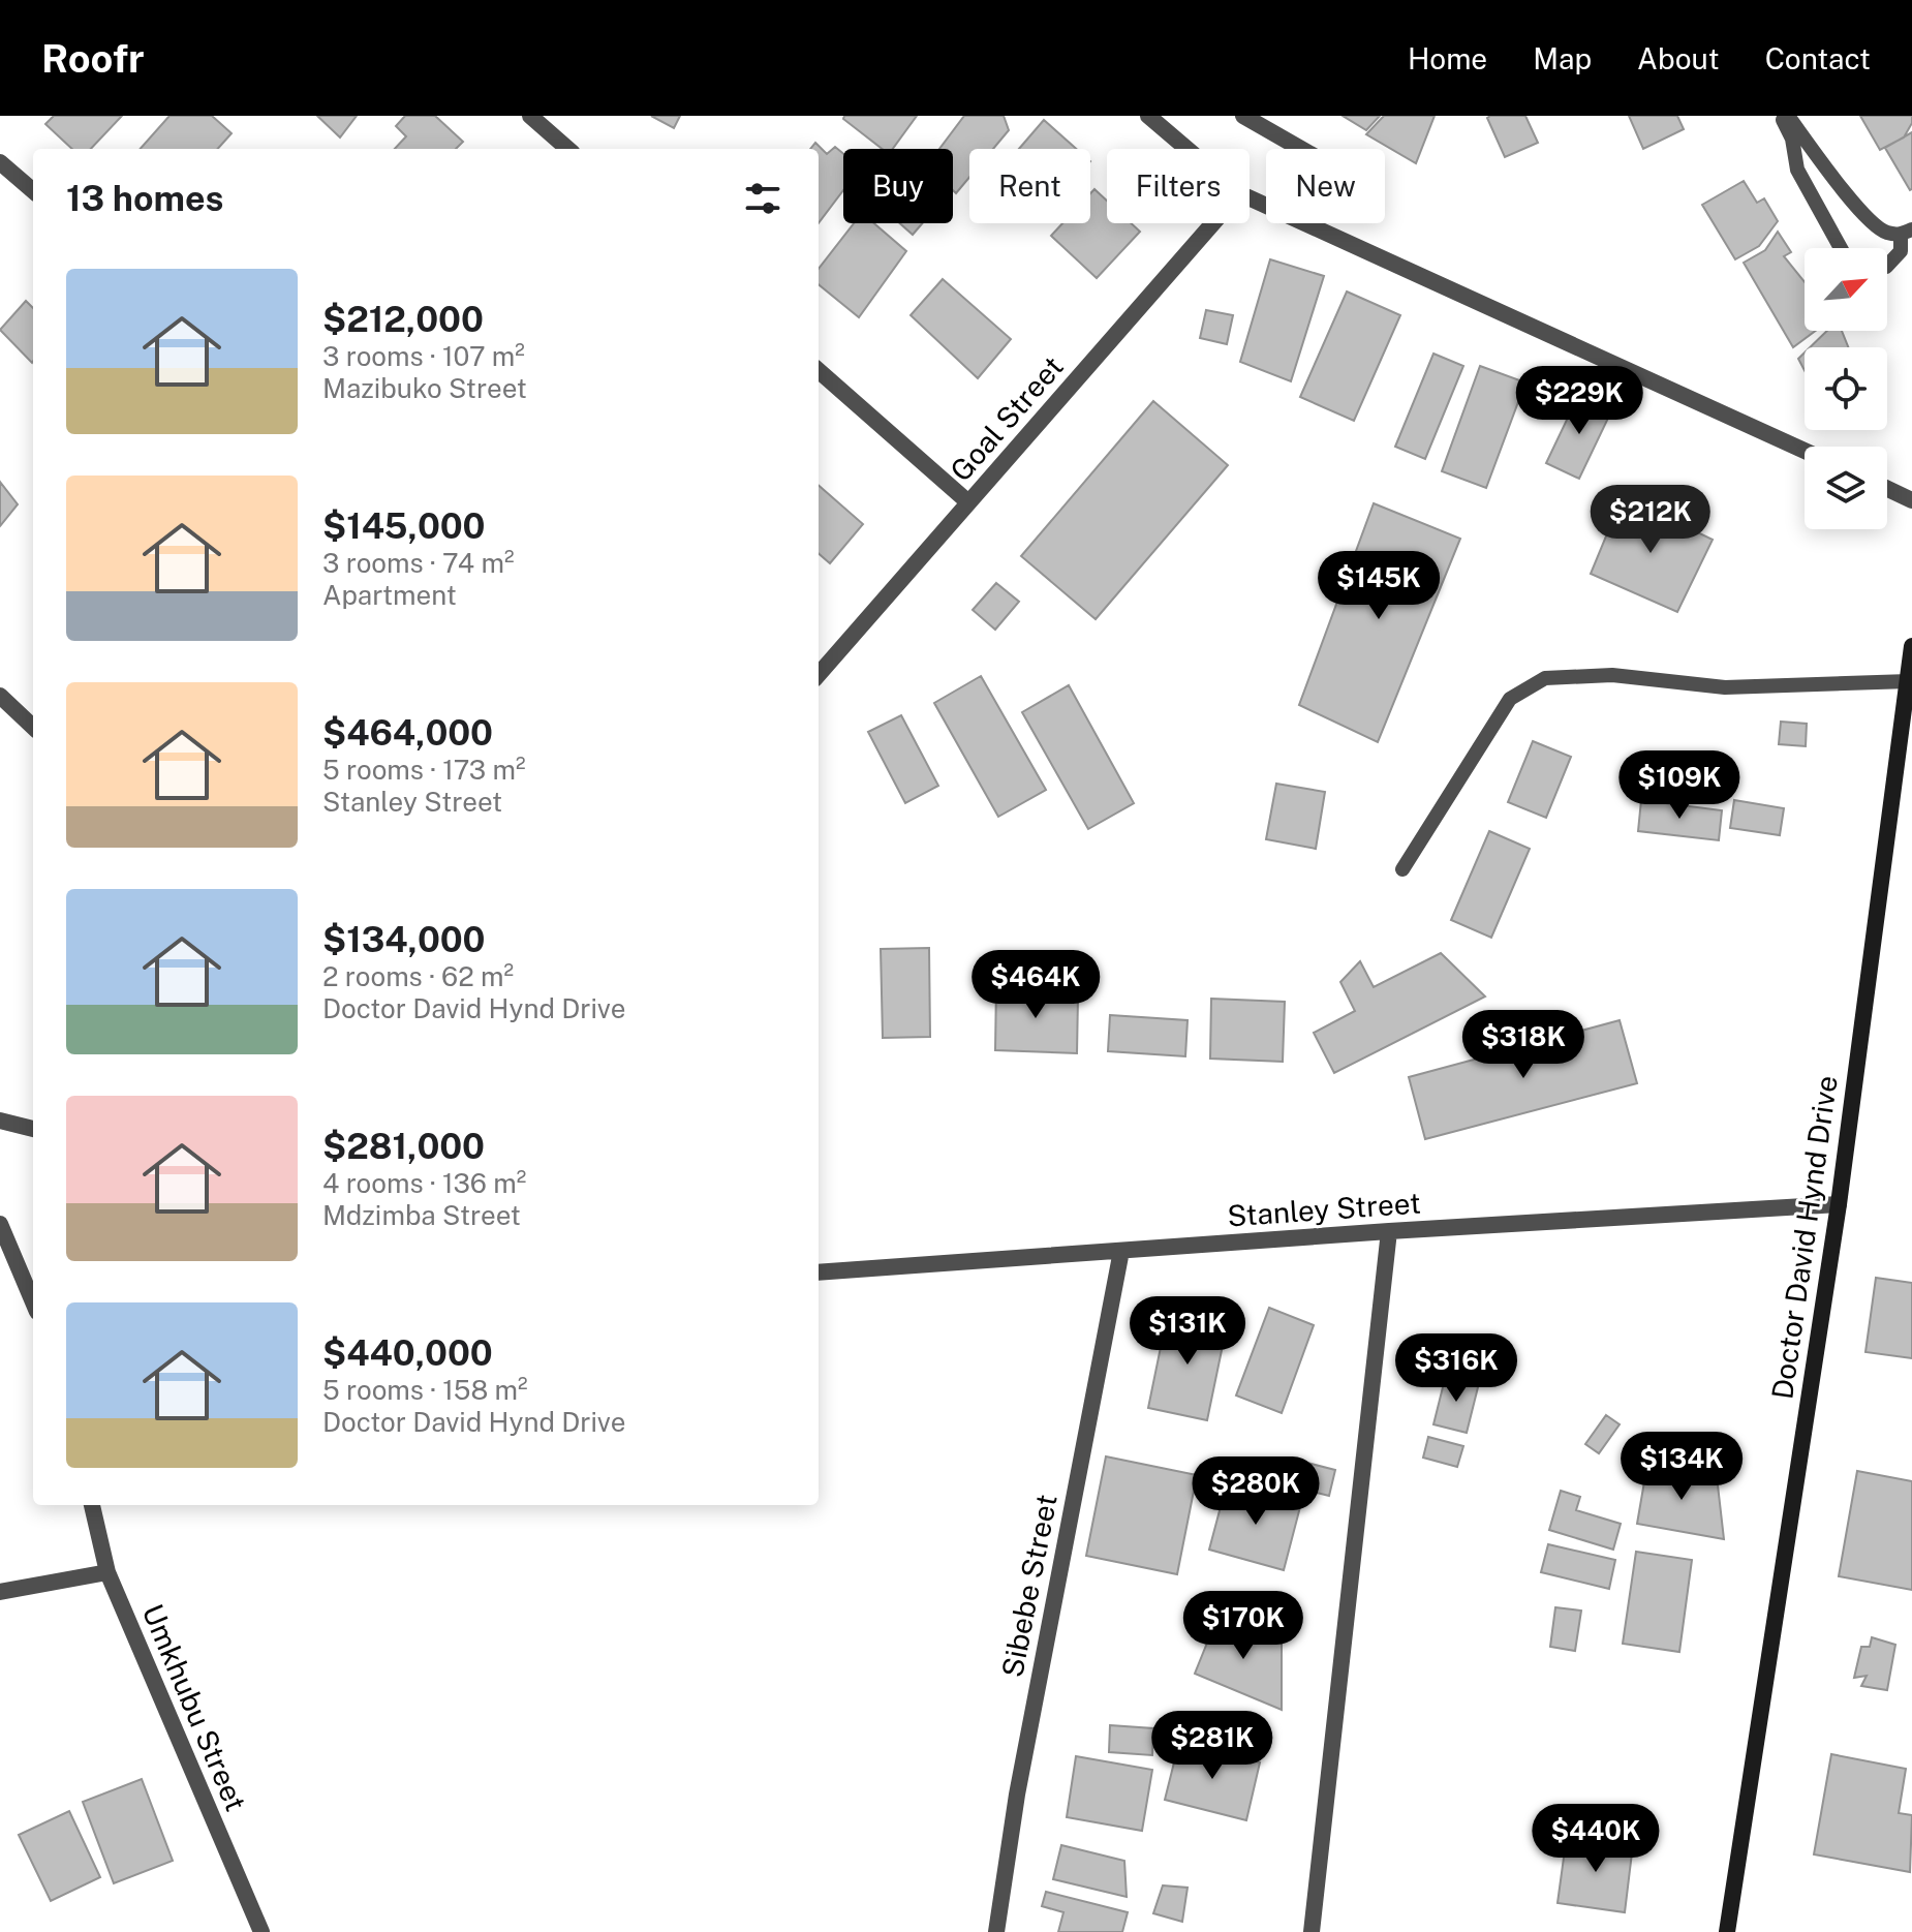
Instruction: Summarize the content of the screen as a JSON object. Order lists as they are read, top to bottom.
{
  "streets": {
    "main road": ["Doctor David Hynd Drive"],
    "street": [
      "Goal Street",
      "Stanley Street",
      "Sibebe Street",
      "Umkhubu Street"
    ]
  },
  "crossings": [
    ["Stanley Street", "Doctor David Hynd Drive"],
    ["Stanley Street", "Sibebe Street"]
  ],
  "north": "top right",
  "page": {
    "header": "Roofr",
    "nav": [
      "Home",
      "Map",
      "About",
      "Contact"
    ],
    "chip": [
      "Buy",
      "Rent",
      "Filters",
      "New"
    ],
    "heading": "13 homes",
    "list": [
      {
        "name": "$212,000",
        "note": "3 rooms · 107 m² · Mazibuko Street"
      },
      {
        "name": "$145,000",
        "note": "3 rooms · 74 m² · Apartment"
      },
      {
        "name": "$464,000",
        "note": "5 rooms · 173 m² · Stanley Street"
      },
      {
        "name": "$134,000",
        "note": "2 rooms · 62 m² · Doctor David Hynd Drive"
      },
      {
        "name": "$281,000",
        "note": "4 rooms · 136 m² · Mdzimba Street"
      },
      {
        "name": "$440,000",
        "note": "5 rooms · 158 m² · Doctor David Hynd Drive"
      }
    ],
    "price": [
      "$229K",
      "$212K",
      "$145K",
      "$109K",
      "$464K",
      "$318K",
      "$131K",
      "$316K",
      "$134K",
      "$280K",
      "$170K",
      "$281K",
      "$440K"
    ]
  }
}
